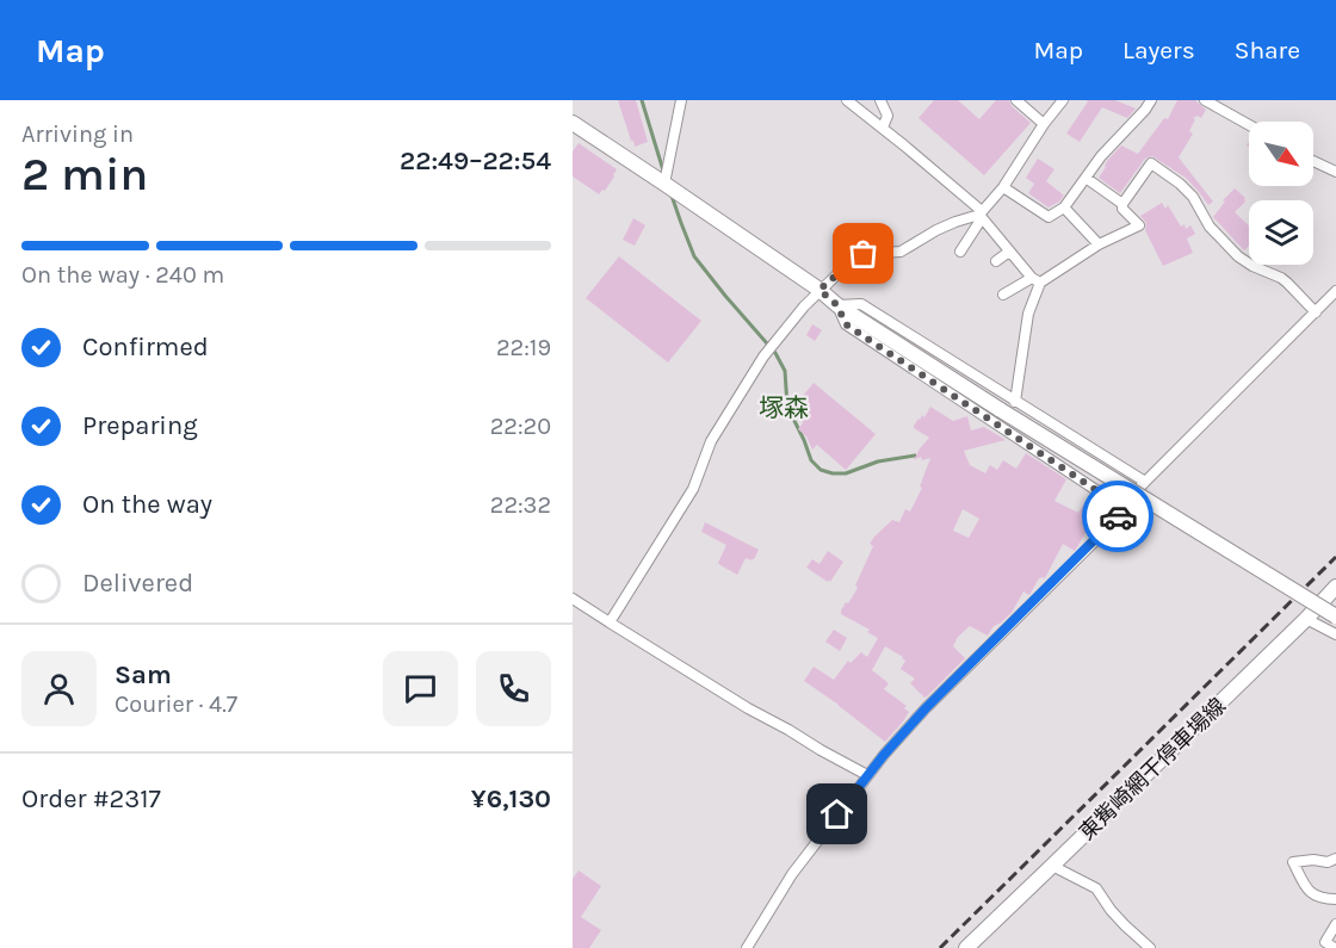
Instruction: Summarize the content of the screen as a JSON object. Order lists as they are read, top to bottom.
{
  "streets": {
    "street": ["東觜崎網干停車場線"]
  },
  "districts": ["塚森"],
  "north": "bottom right",
  "page": {
    "header": "Map",
    "nav": ["Map", "Layers", "Share"],
    "heading": ["2 min", "Arriving in", "22:49–22:54"],
    "panel": [
      "Sam",
      "Courier · 4.7",
      "Order #2317",
      "¥6,130"
    ],
    "bar": "On the way · 240 m",
    "list": [
      ["Confirmed", "22:19"],
      ["Preparing", "22:20"],
      ["On the way", "22:32"],
      "Delivered"
    ]
  }
}
